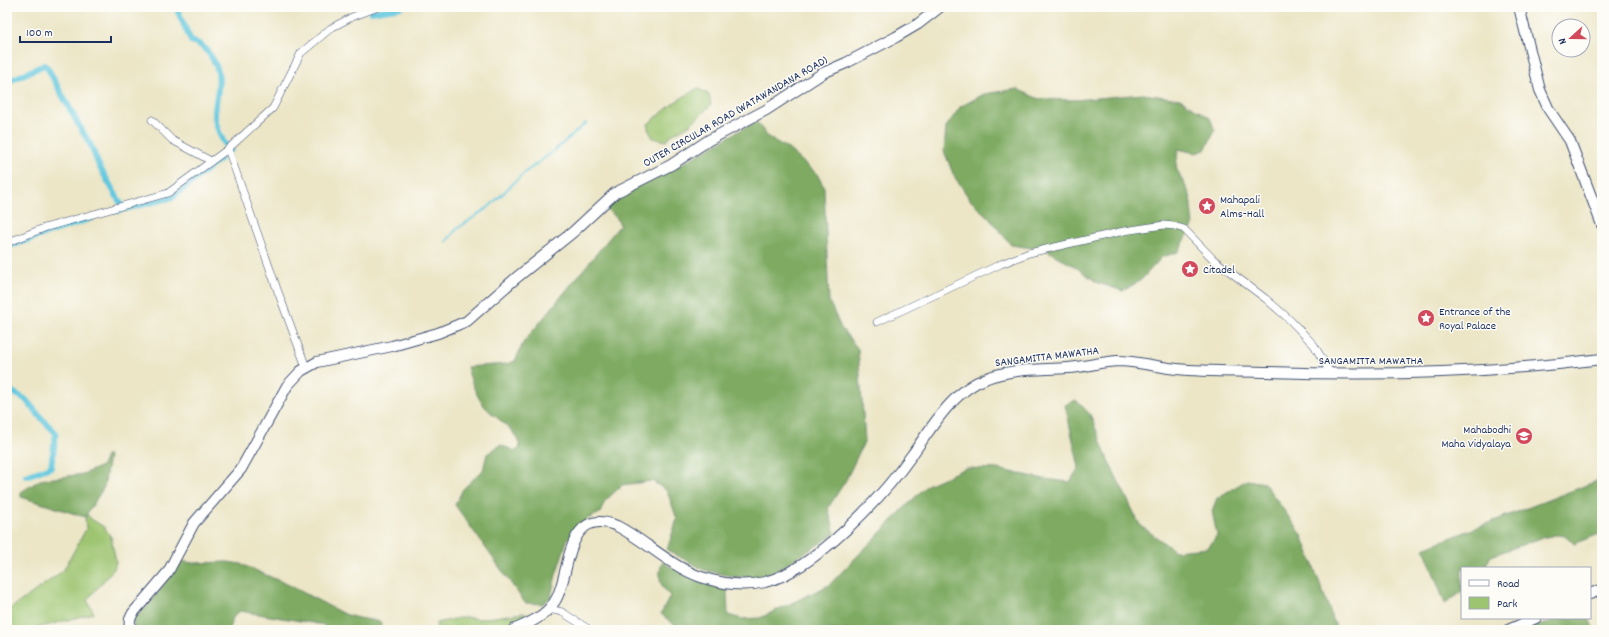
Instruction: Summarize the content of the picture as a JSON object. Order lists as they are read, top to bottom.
{
  "streets": {
    "main road": ["OUTER CIRCULAR ROAD (WATAWANDANA ROAD)", "SANGAMITTA MAWATHA"]
  },
  "places": {
    "place": ["Mahapali Alms-Hall", "Citadel", "Entrance of the Royal Palace"],
    "school or university": ["Mahabodhi Maha Vidyalaya"]
  },
  "legend": ["Road", "Park"],
  "scale_bar": "100 m",
  "north": "left"
}
